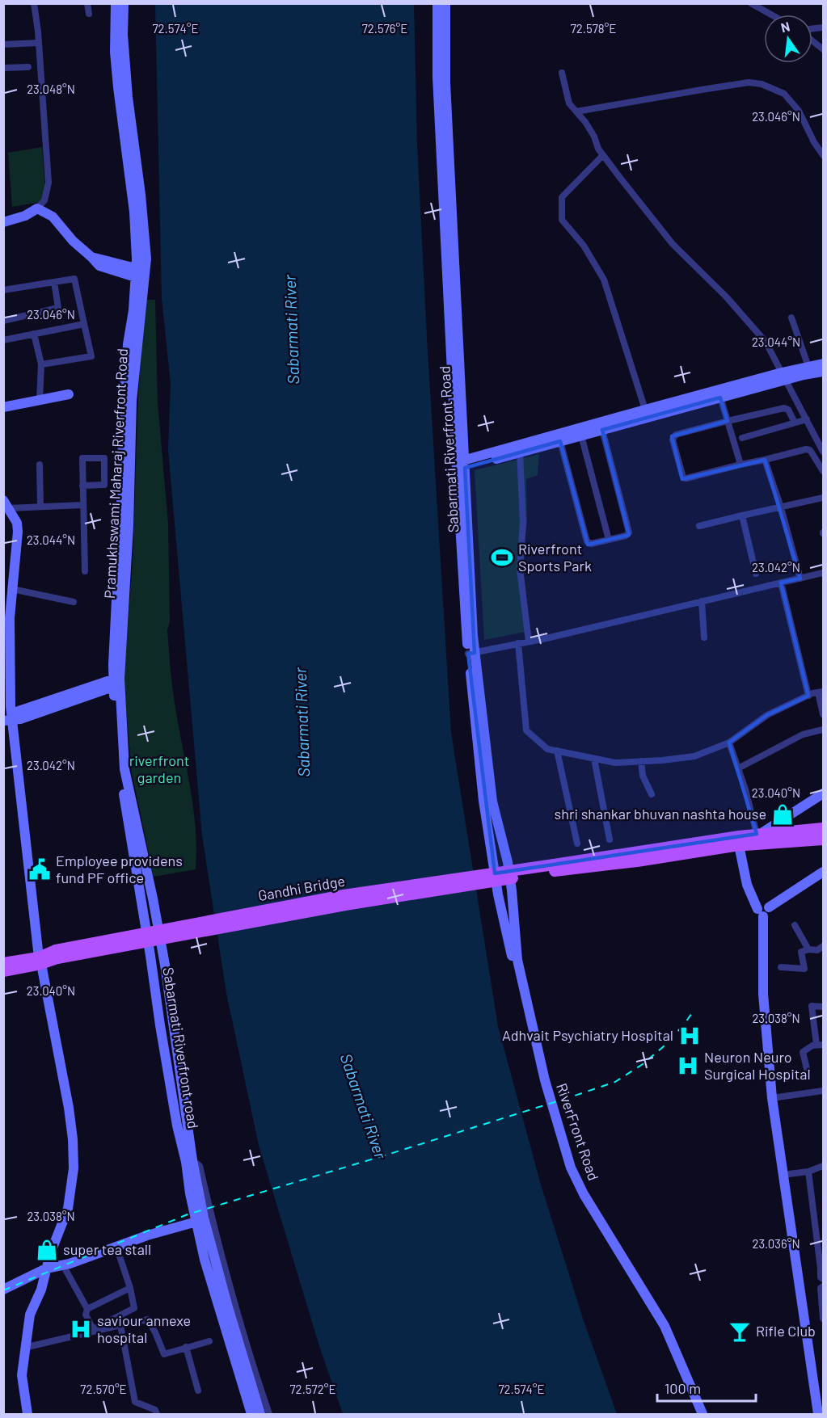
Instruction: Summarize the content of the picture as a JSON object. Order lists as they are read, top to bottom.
{
  "streets": {
    "main road": ["Gandhi Bridge"],
    "street": ["Sabarmati Riverfront Road", "Sabarmati Riverfront road", "RiverFront Road"]
  },
  "crossings": [
    ["Sabarmati Riverfront Road", "RiverFront Road"]
  ],
  "water": ["Sabarmati River"],
  "parks": ["riverfront garden"],
  "places": {
    "sports": ["Riverfront Sports Park"],
    "shop": ["shri shankar bhuvan nashta house", "super tea stall"],
    "public building": ["Employee providens fund PF office"],
    "hospital": ["Adhvait Psychiatry Hospital", "Neuron Neuro Surgical Hospital", "saviour annexe hospital"],
    "bar": ["Rifle Club"]
  },
  "scale_bar": "100 m",
  "north": "top",
  "coordinates": [
    "72.574°E",
    "72.576°E",
    "72.578°E",
    "23.048°N",
    "23.046°N",
    "23.044°N",
    "23.042°N",
    "23.040°N",
    "23.038°N",
    "23.036°N",
    "72.570°E",
    "72.572°E"
  ]
}
